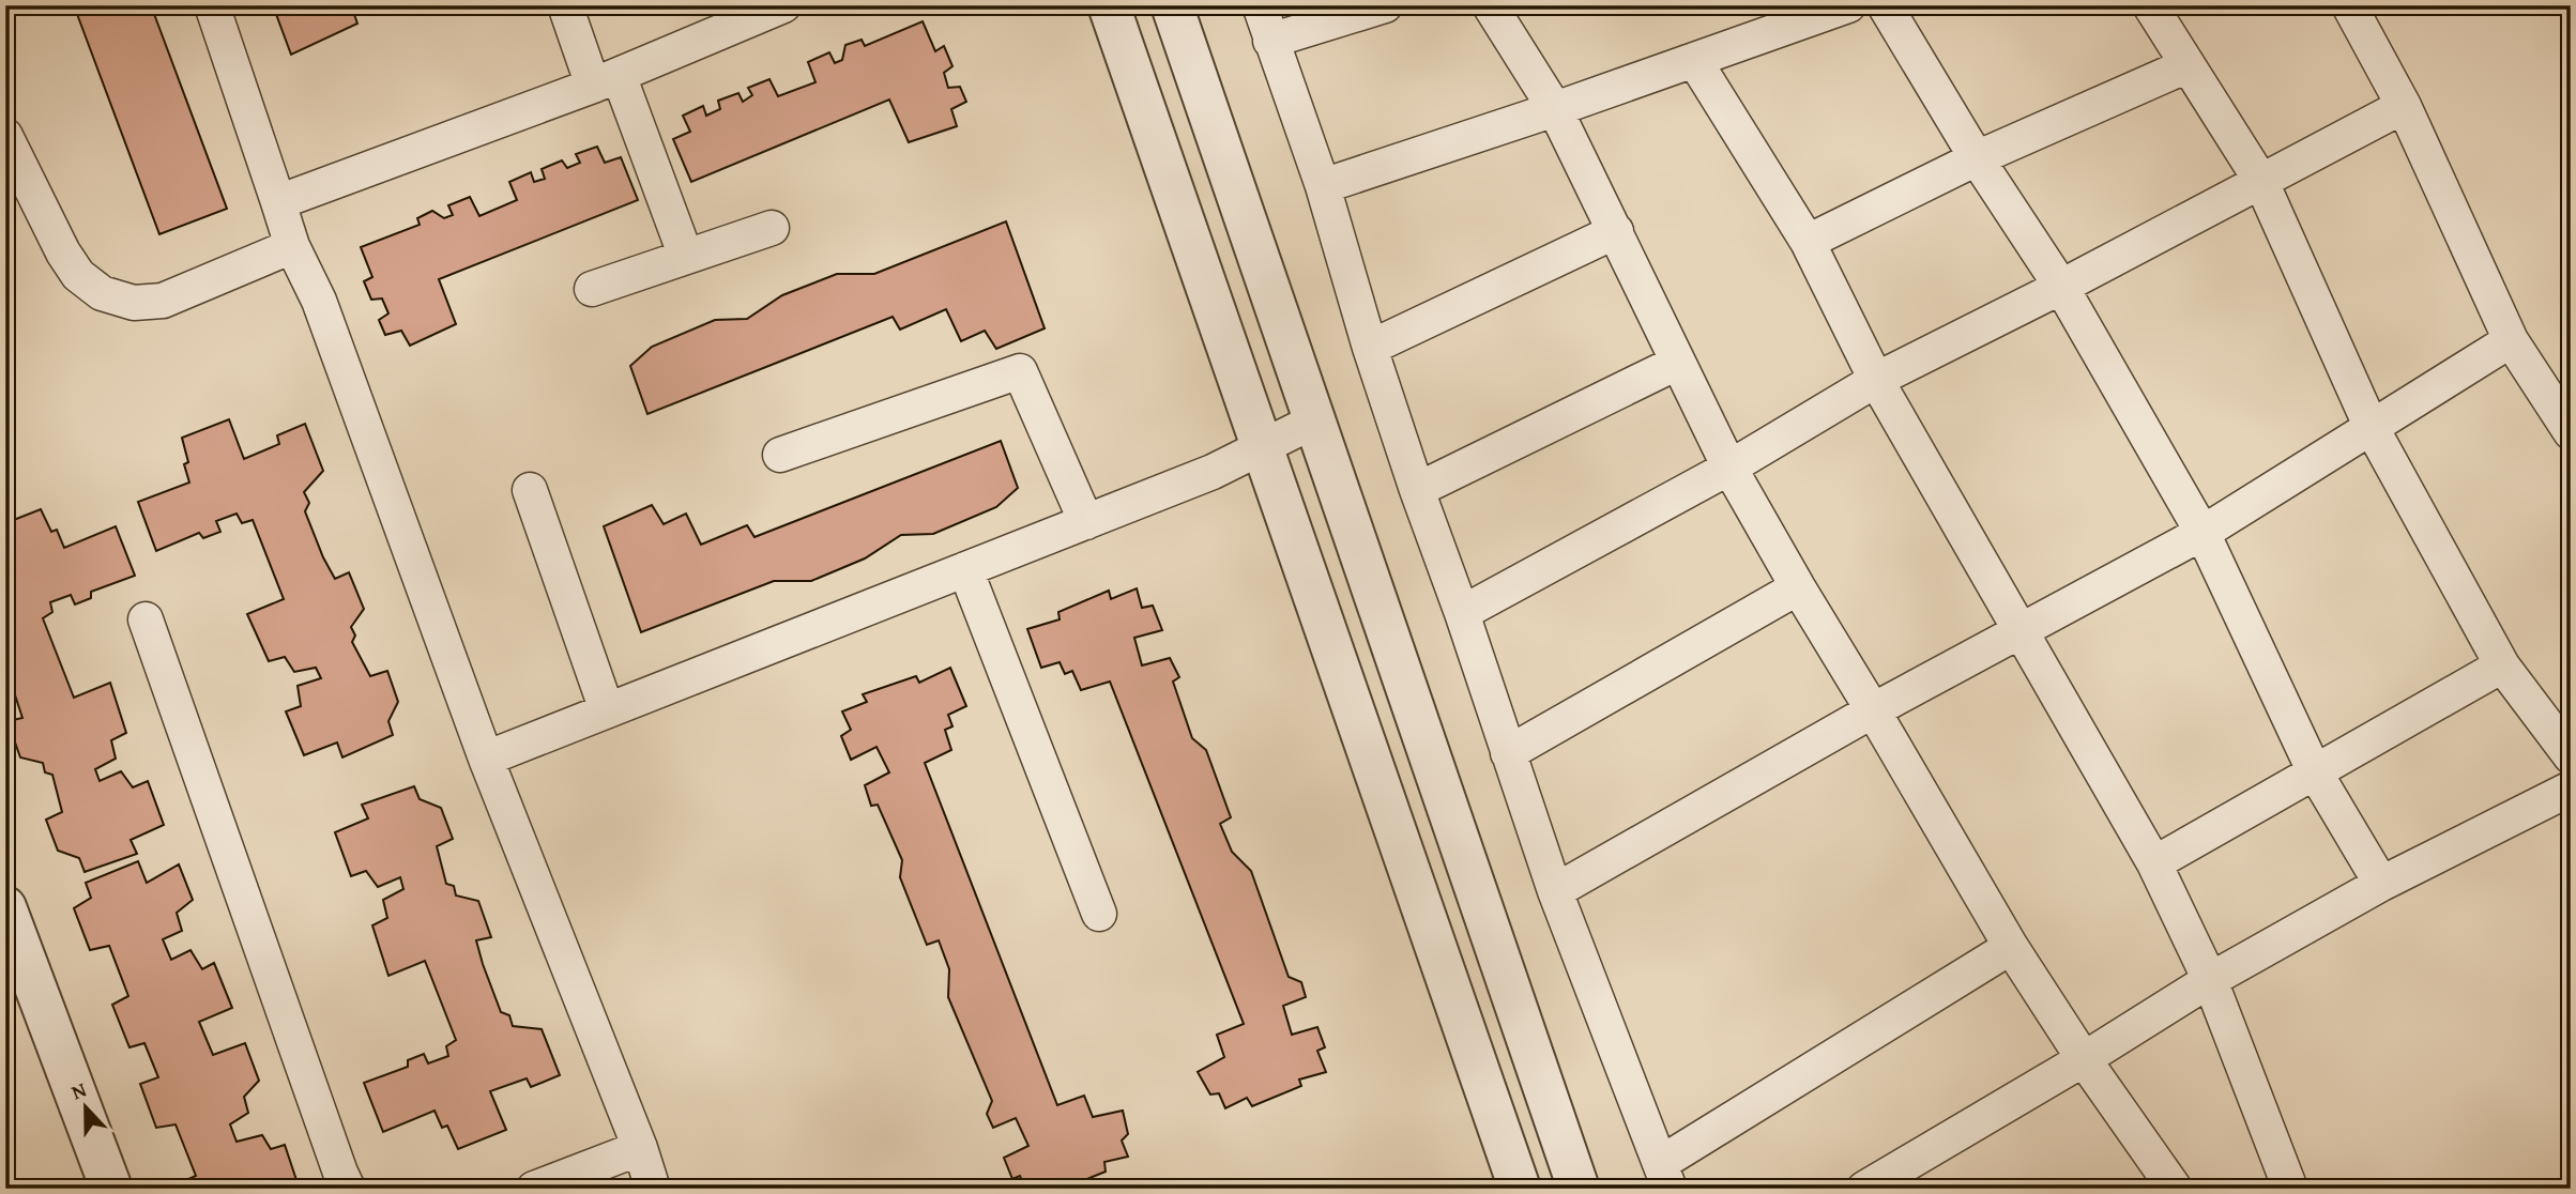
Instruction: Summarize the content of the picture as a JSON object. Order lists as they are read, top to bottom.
{
  "north": "top"
}
